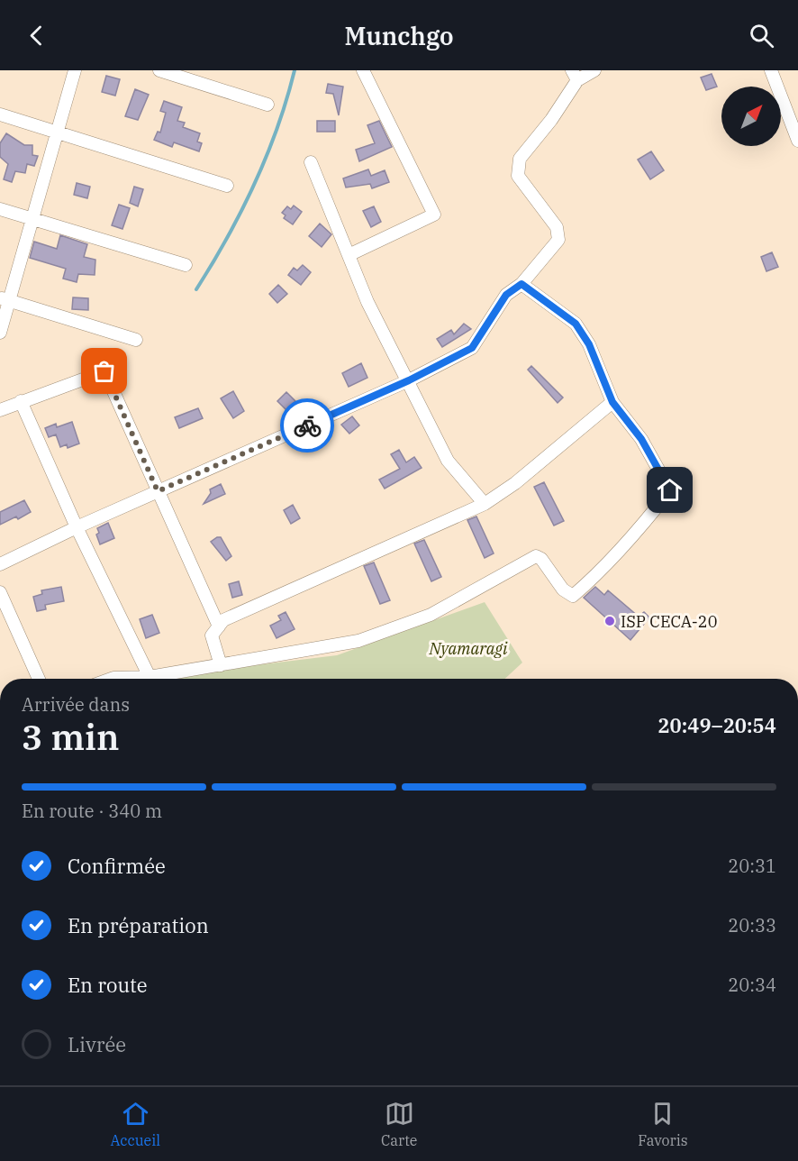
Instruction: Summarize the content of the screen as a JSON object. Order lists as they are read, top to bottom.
{
  "parks": ["Nyamaragi"],
  "places": ["ISP CECA-20"],
  "north": "top right",
  "page": {
    "header": "Munchgo",
    "heading": ["3 min", "Arrivée dans", "20:49–20:54"],
    "bar": "En route · 340 m",
    "list": [
      ["Confirmée", "20:31"],
      ["En préparation", "20:33"],
      ["En route", "20:34"],
      "Livrée"
    ],
    "tabs": ["Accueil", "Carte", "Favoris"]
  }
}
